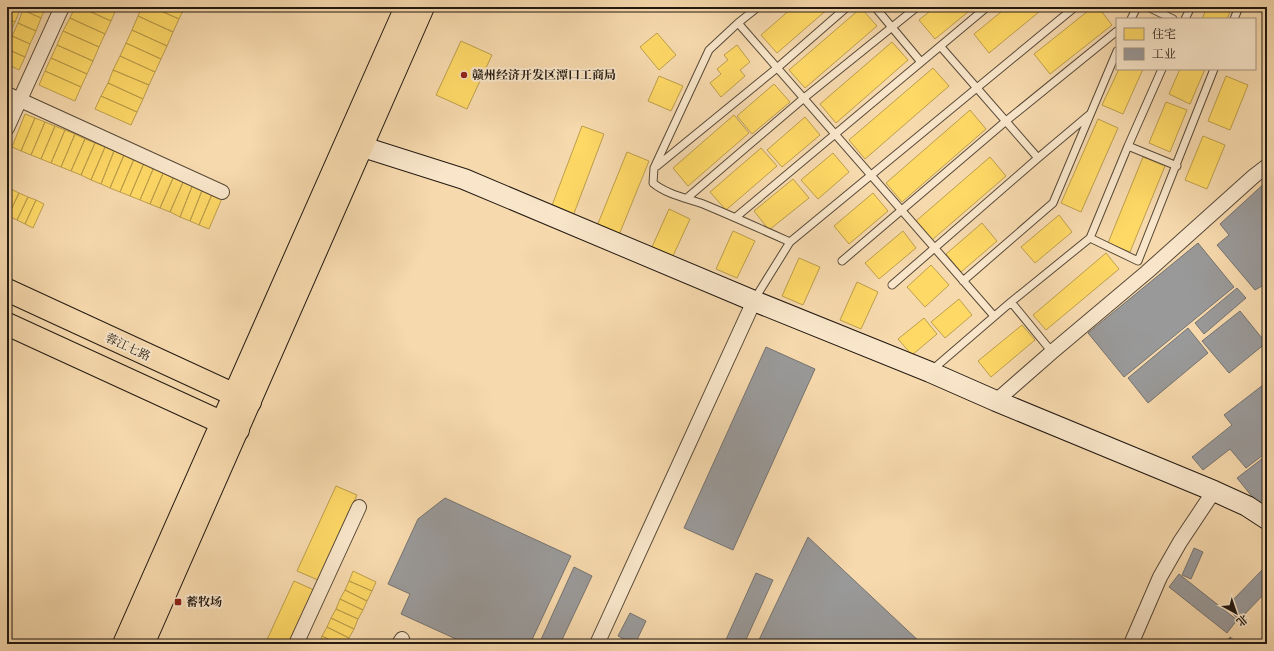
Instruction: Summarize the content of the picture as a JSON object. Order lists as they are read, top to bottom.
{
  "streets": {
    "main road": ["蓉江七路"]
  },
  "places": {
    "other": ["赣州经济开发区潭口工商局"],
    "transit": ["蓄牧场"]
  },
  "legend": ["住宅", "工业"],
  "north": "bottom right"
}
